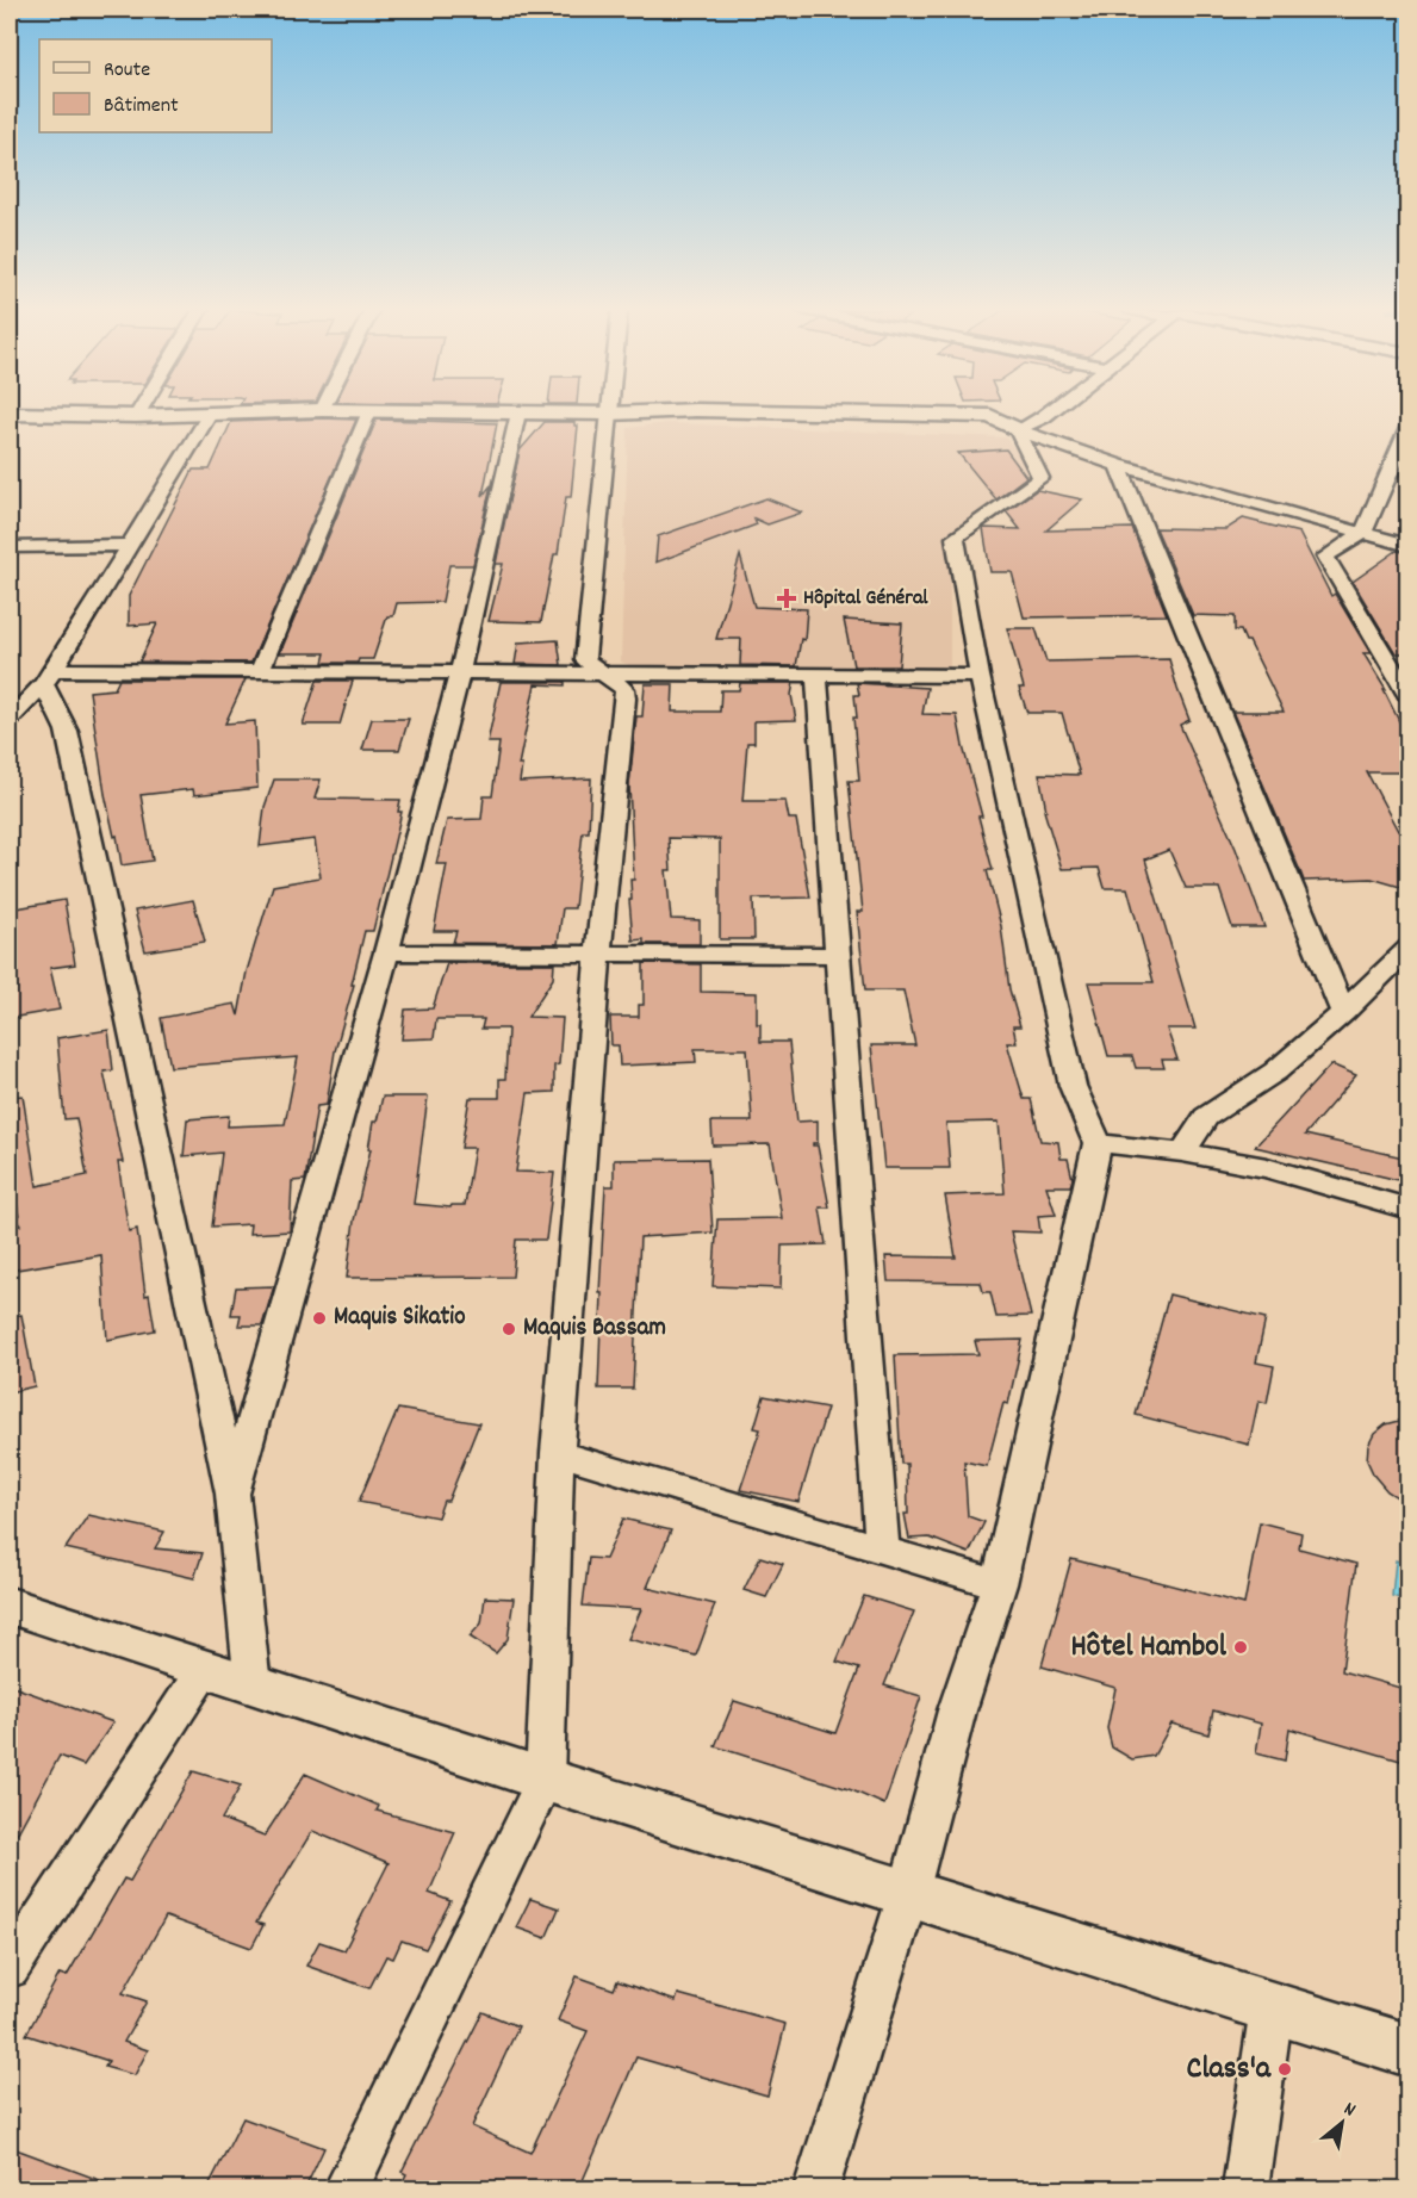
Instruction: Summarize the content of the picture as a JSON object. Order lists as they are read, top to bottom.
{
  "places": {
    "health": ["Hôpital Général"],
    "other": [
      "Maquis Sikatio",
      "Maquis Bassam",
      "Hôtel Hambol",
      "Class'a"
    ]
  },
  "legend": ["Route", "Bâtiment"],
  "north": "top right"
}
